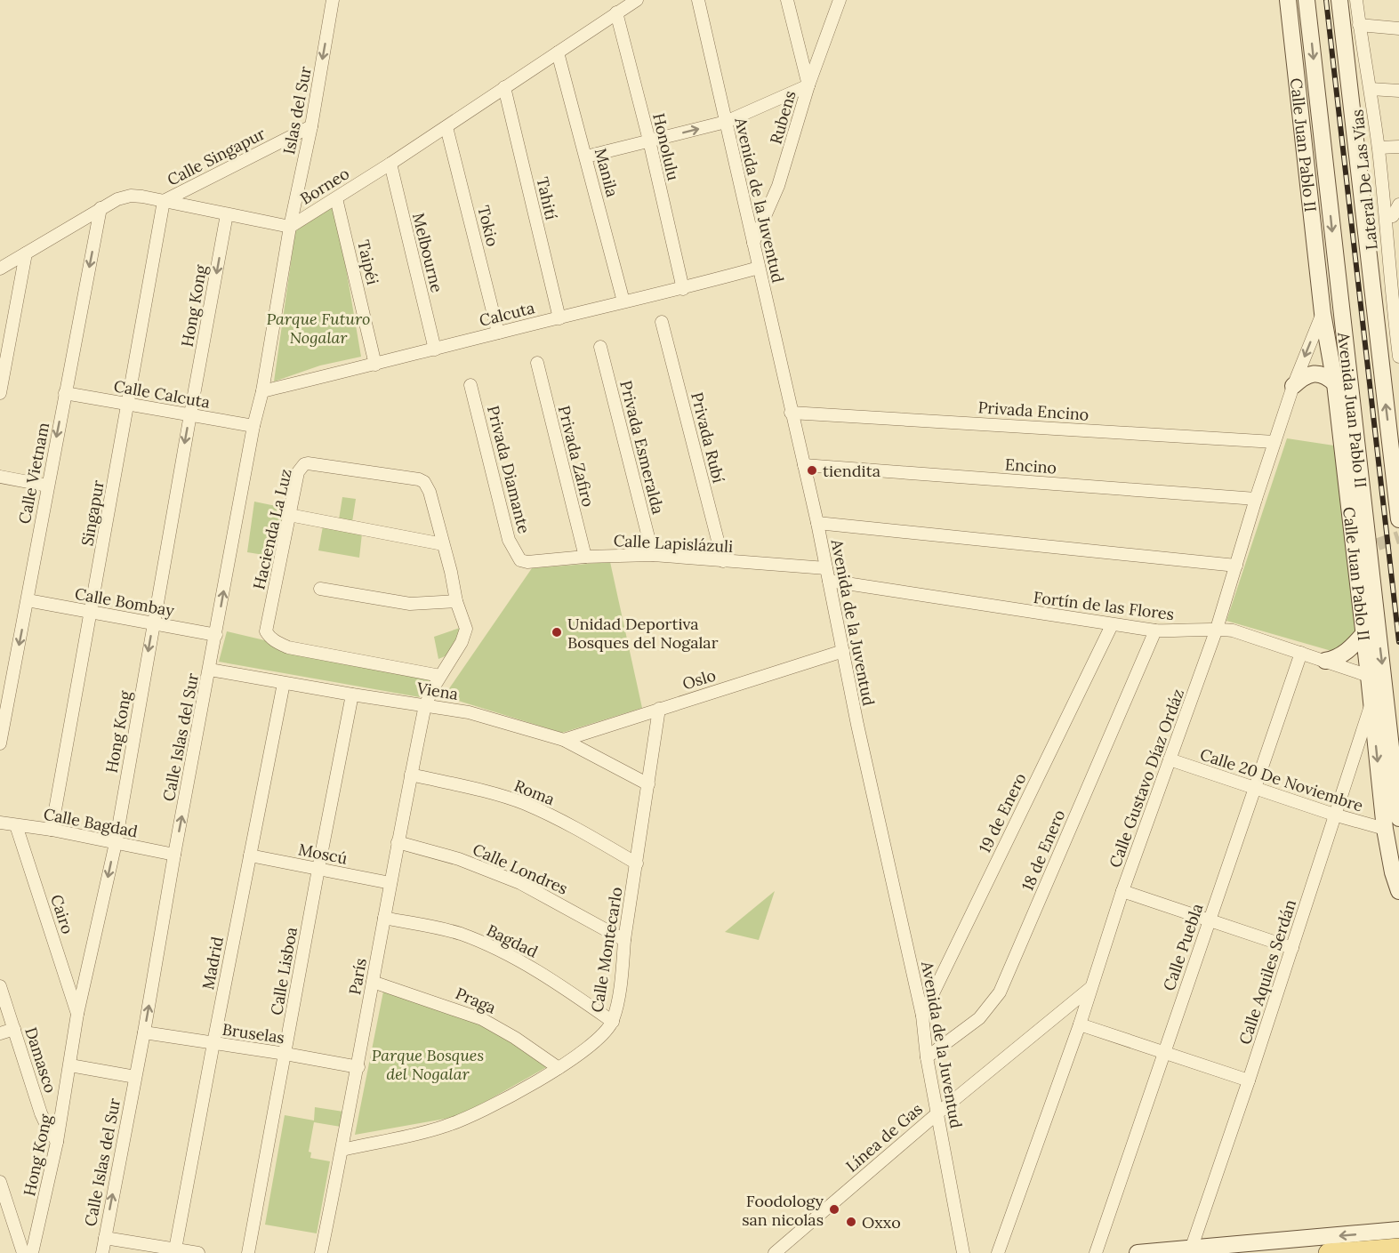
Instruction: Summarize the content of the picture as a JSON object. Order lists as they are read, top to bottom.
{
  "streets": {
    "main road": ["Calle Juan Pablo II", "Avenida Juan Pablo II"],
    "street": [
      "Islas del Sur",
      "Rubens",
      "Honolulu",
      "Calle Singapur",
      "Manila",
      "Lateral De Las Vías",
      "Borneo",
      "Tahití",
      "Avenida de la Juventud",
      "Tokio",
      "Melbourne",
      "Taipéi",
      "Hong Kong",
      "Calcuta",
      "Calle Calcuta",
      "Privada Encino",
      "Privada Rubí",
      "Privada Esmeralda",
      "Privada Zafiro",
      "Encino",
      "Privada Diamante",
      "Calle Vietnam",
      "Singapur",
      "Hacienda La Luz",
      "Calle Lapislázuli",
      "Calle Bombay",
      "Fortín de las Flores",
      "Oslo",
      "Viena",
      "Calle Islas del Sur",
      "Calle Gustavo Díaz Ordáz",
      "Calle 20 De Noviembre",
      "Roma",
      "19 de Enero",
      "Calle Bagdad",
      "18 de Enero",
      "Moscú",
      "Calle Londres",
      "Cairo",
      "Bagdad",
      "Calle Puebla",
      "Calle Montecarlo",
      "Madrid",
      "Calle Lisboa",
      "Calle Aquiles Serdán",
      "París",
      "Praga",
      "Bruselas",
      "Damasco",
      "Línea de Gas"
    ]
  },
  "crossings": [
    ["Islas del Sur", "Calle Singapur"],
    ["Islas del Sur", "Borneo"],
    ["Islas del Sur", "Calle Islas del Sur"],
    ["Rubens", "Avenida de la Juventud"],
    ["Calle Juan Pablo II", "Fortín de las Flores"],
    ["Calle Juan Pablo II", "Calle Gustavo Díaz Ordáz"],
    ["Calle Juan Pablo II", "Calle 20 De Noviembre"],
    ["Calle Juan Pablo II", "Calle Aquiles Serdán"],
    ["Honolulu", "Borneo"],
    ["Honolulu", "Calcuta"],
    ["Calle Singapur", "Singapur"],
    ["Manila", "Borneo"],
    ["Manila", "Calcuta"],
    ["Borneo", "Tahití"],
    ["Borneo", "Tokio"],
    ["Borneo", "Melbourne"],
    ["Borneo", "Taipéi"],
    ["Borneo", "Calle Islas del Sur"],
    ["Tahití", "Calcuta"],
    ["Avenida de la Juventud", "Calcuta"],
    ["Avenida de la Juventud", "Privada Encino"],
    ["Avenida de la Juventud", "Encino"],
    ["Avenida de la Juventud", "Calle Lapislázuli"],
    ["Avenida de la Juventud", "Fortín de las Flores"],
    ["Avenida de la Juventud", "Oslo"],
    ["Avenida de la Juventud", "19 de Enero"],
    ["Avenida de la Juventud", "18 de Enero"],
    ["Avenida de la Juventud", "Línea de Gas"],
    ["Tokio", "Calcuta"],
    ["Melbourne", "Calcuta"],
    ["Taipéi", "Calcuta"],
    ["Hong Kong", "Calle Calcuta"],
    ["Hong Kong", "Calle Bombay"],
    ["Hong Kong", "Calle Bagdad"],
    ["Hong Kong", "Cairo"],
    ["Hong Kong", "Damasco"],
    ["Calcuta", "Calle Islas del Sur"],
    ["Calle Calcuta", "Calle Vietnam"],
    ["Calle Calcuta", "Singapur"],
    ["Calle Calcuta", "Calle Islas del Sur"],
    ["Privada Encino", "Calle Gustavo Díaz Ordáz"],
    ["Privada Rubí", "Calle Lapislázuli"],
    ["Privada Esmeralda", "Calle Lapislázuli"],
    ["Privada Zafiro", "Calle Lapislázuli"],
    ["Encino", "Calle Gustavo Díaz Ordáz"],
    ["Privada Diamante", "Calle Lapislázuli"],
    ["Calle Vietnam", "Calle Bombay"],
    ["Singapur", "Calle Bombay"],
    ["Singapur", "Calle Bagdad"],
    ["Hacienda La Luz", "Viena"],
    ["Hacienda La Luz", "París"],
    ["Calle Bombay", "Calle Islas del Sur"],
    ["Fortín de las Flores", "Calle Gustavo Díaz Ordáz"],
    ["Fortín de las Flores", "19 de Enero"],
    ["Fortín de las Flores", "18 de Enero"],
    ["Fortín de las Flores", "Calle Puebla"],
    ["Oslo", "Viena"],
    ["Oslo", "Calle Montecarlo"],
    ["Viena", "Calle Islas del Sur"],
    ["Viena", "Calle Montecarlo"],
    ["Viena", "Madrid"],
    ["Viena", "Calle Lisboa"],
    ["Viena", "París"],
    ["Calle Islas del Sur", "Calle Bagdad"],
    ["Calle Islas del Sur", "Bruselas"],
    ["Calle Gustavo Díaz Ordáz", "Calle 20 De Noviembre"],
    ["Calle Gustavo Díaz Ordáz", "Línea de Gas"],
    ["Calle 20 De Noviembre", "Calle Puebla"],
    ["Calle 20 De Noviembre", "Calle Aquiles Serdán"],
    ["Roma", "Calle Montecarlo"],
    ["Roma", "París"],
    ["Calle Bagdad", "Cairo"],
    ["Moscú", "Madrid"],
    ["Moscú", "Calle Lisboa"],
    ["Moscú", "París"],
    ["Calle Londres", "Calle Montecarlo"],
    ["Calle Londres", "París"],
    ["Bagdad", "Calle Montecarlo"],
    ["Bagdad", "París"],
    ["Calle Montecarlo", "París"],
    ["Calle Montecarlo", "Praga"],
    ["Madrid", "Bruselas"],
    ["Calle Lisboa", "Bruselas"],
    ["París", "Praga"],
    ["París", "Bruselas"]
  ],
  "one_way": ["Islas del Sur", "Hong Kong", "Calle Islas del Sur"],
  "parks": ["Parque Futuro Nogalar", "Parque Bosques del Nogalar"],
  "places": [
    "tiendita",
    "Unidad Deportiva Bosques del Nogalar",
    "Foodology san nicolas",
    "Oxxo"
  ]
}
